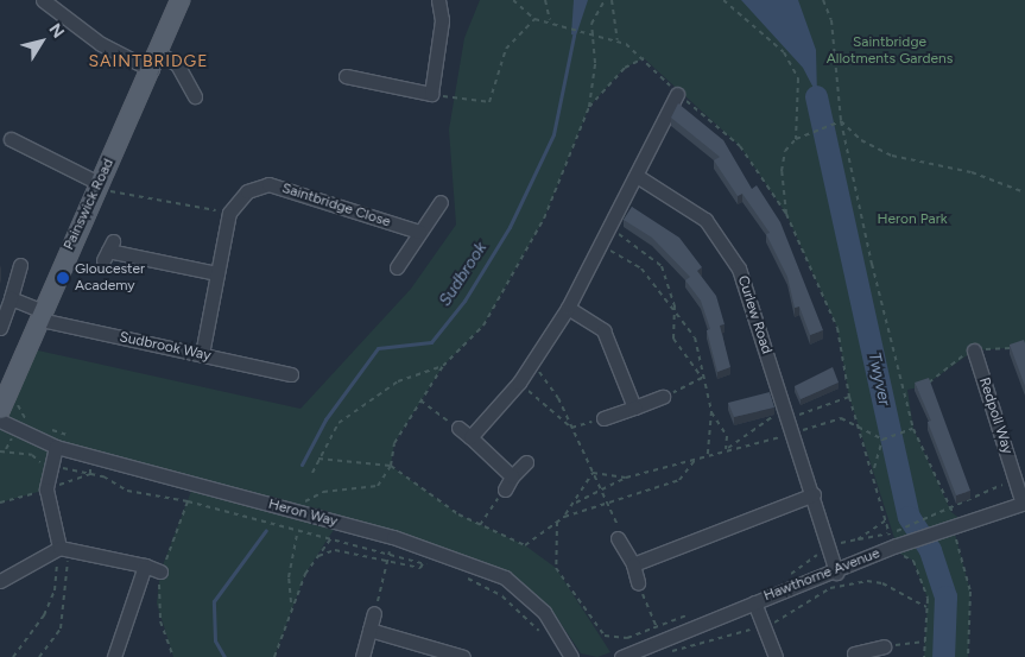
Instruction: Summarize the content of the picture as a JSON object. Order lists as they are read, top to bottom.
{
  "streets": {
    "main road": ["Painswick Road"],
    "street": [
      "Saintbridge Close",
      "Curlew Road",
      "Sudbrook Way",
      "Redpoll Way",
      "Heron Way",
      "Hawthorne Avenue"
    ]
  },
  "crossings": [
    ["Painswick Road", "Sudbrook Way"],
    ["Curlew Road", "Hawthorne Avenue"],
    ["Redpoll Way", "Hawthorne Avenue"]
  ],
  "districts": ["SAINTBRIDGE"],
  "water": ["Sudbrook", "Twyver"],
  "parks": ["Saintbridge Allotments Gardens", "Heron Park"],
  "places": ["Gloucester Academy"],
  "north": "top right"
}
